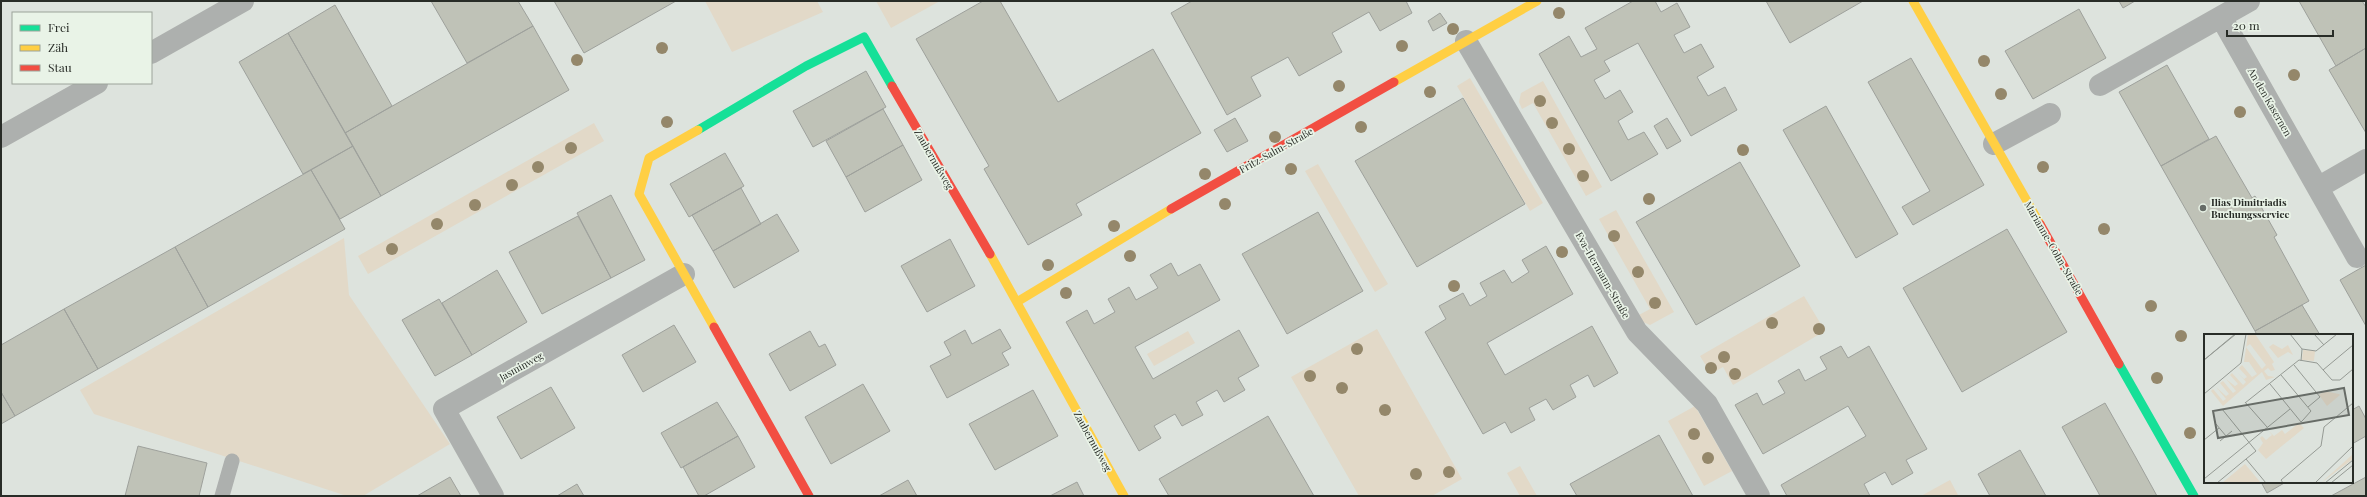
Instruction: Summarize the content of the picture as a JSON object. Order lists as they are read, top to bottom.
{
  "streets": {
    "street": [
      "An den Kasernen",
      "Fritz-Salm-Straße",
      "Zaubernußweg",
      "Marianne-Cohn-Straße",
      "Eva-Hermann-Straße",
      "Jasminweg"
    ]
  },
  "crossings": [
    ["Fritz-Salm-Straße", "Zaubernußweg"],
    ["Fritz-Salm-Straße", "Eva-Hermann-Straße"],
    ["Zaubernußweg", "Jasminweg"]
  ],
  "places": ["Ilias Dimitriadis Buchungsservice"],
  "legend": ["Frei", "Zäh", "Stau"],
  "scale_bar": "20 m"
}
